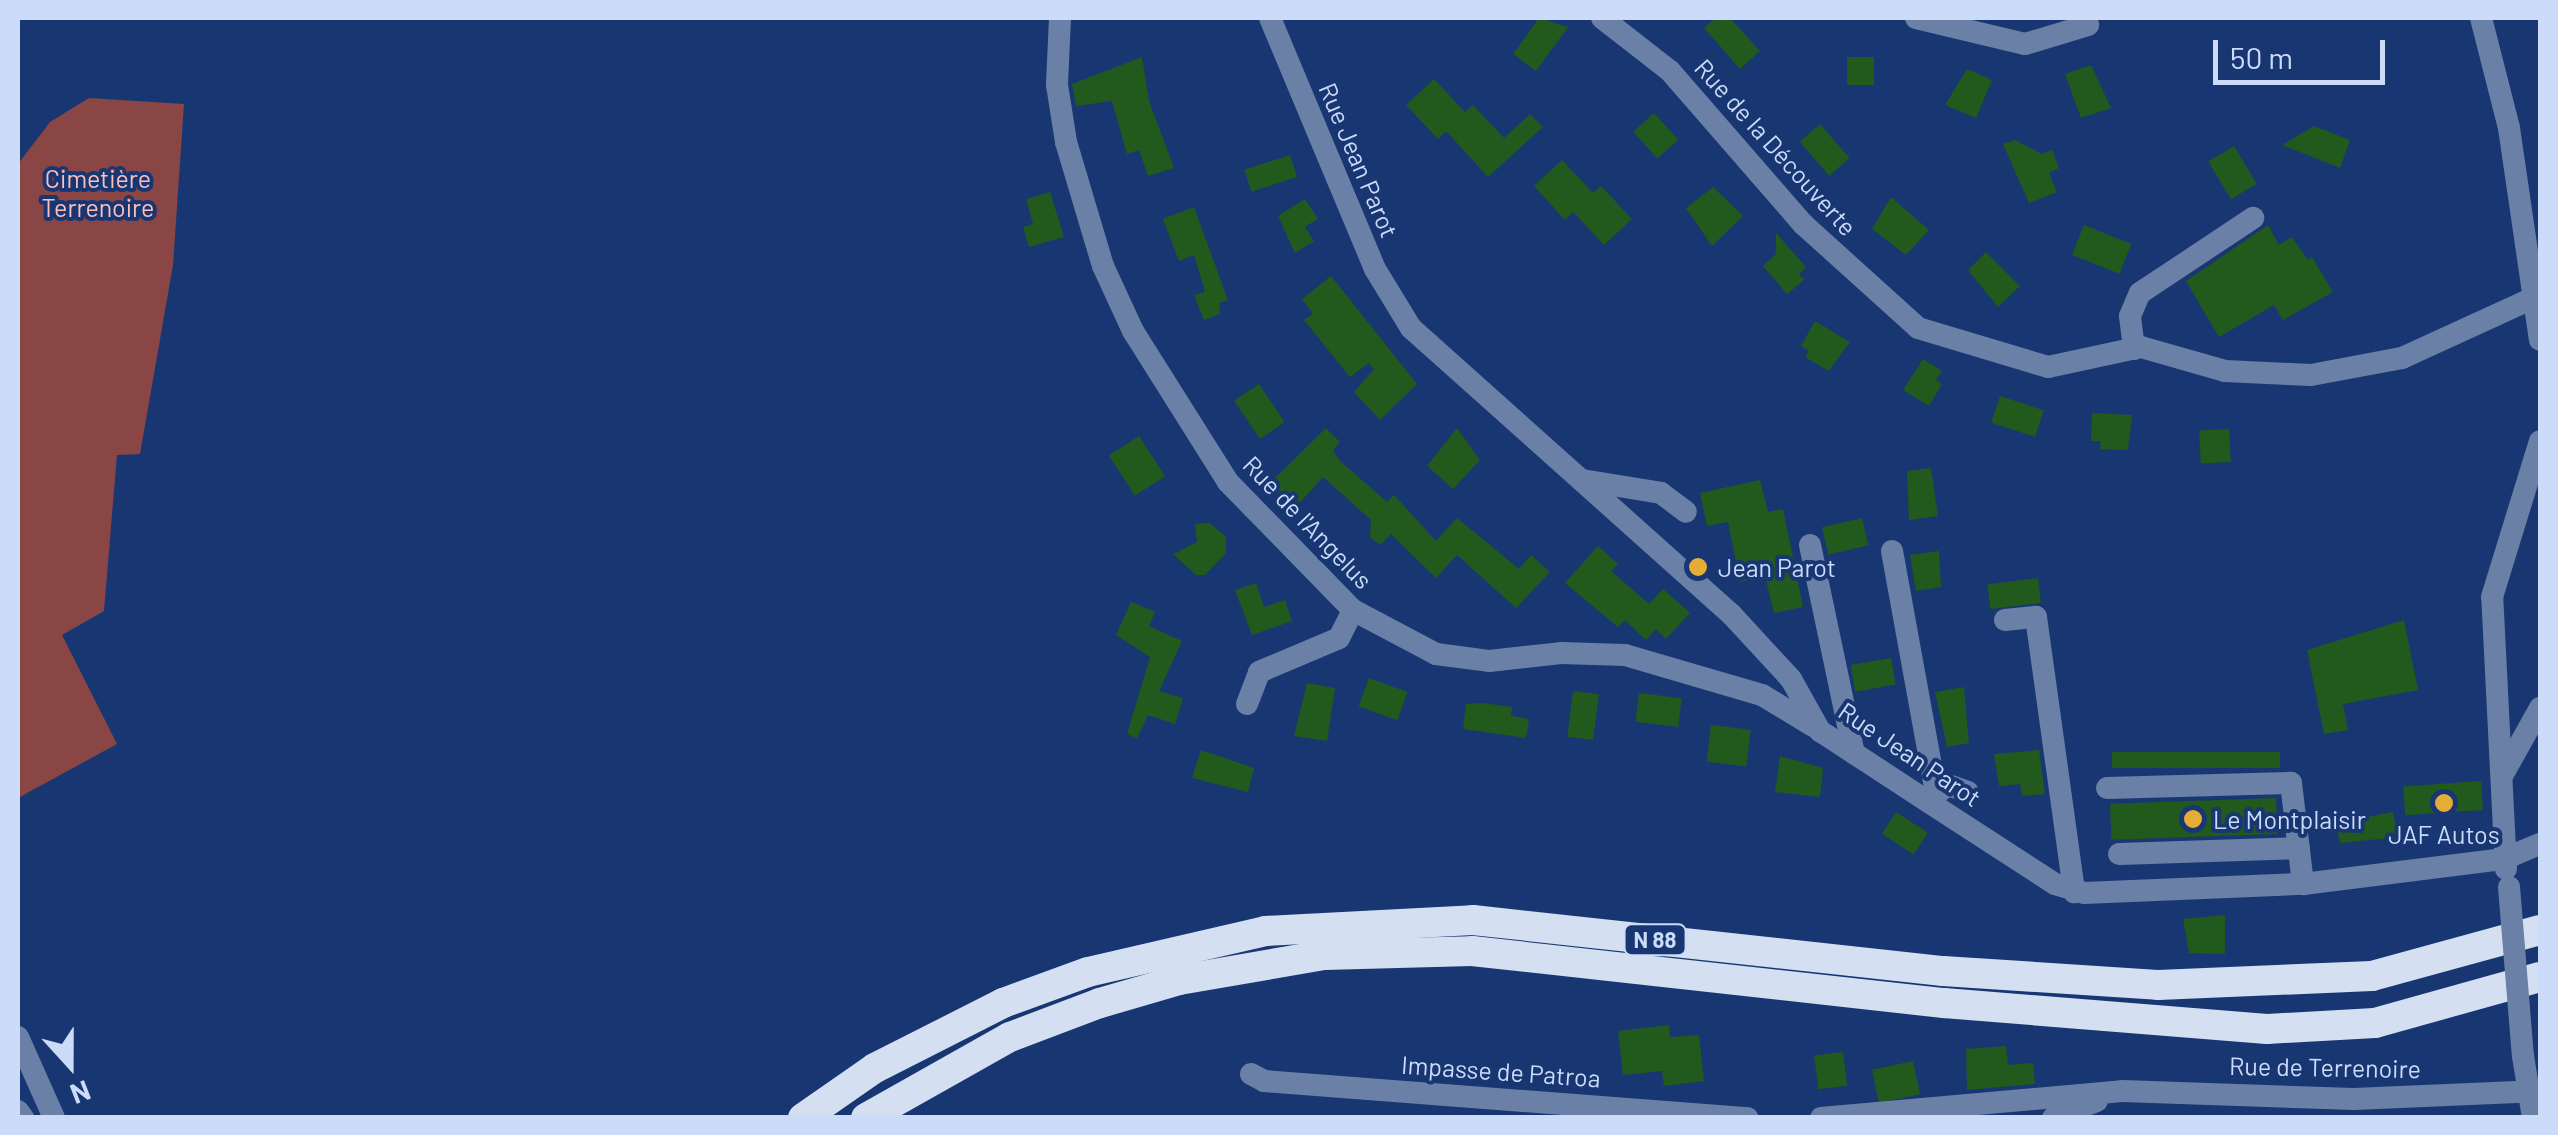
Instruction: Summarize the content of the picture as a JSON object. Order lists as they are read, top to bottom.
{
  "streets": {
    "highway": ["N 88"],
    "street": [
      "Rue de la Découverte",
      "Rue Jean Parot",
      "Rue de l'Angelus",
      "Rue de Terrenoire",
      "Impasse de Patroa"
    ]
  },
  "crossings": [
    ["Rue Jean Parot", "Rue de l'Angelus"]
  ],
  "parks": ["Cimetière Terrenoire"],
  "places": ["Jean Parot", "JAF Autos", "Le Montplaisir"],
  "scale_bar": "50 m",
  "north": "bottom"
}
